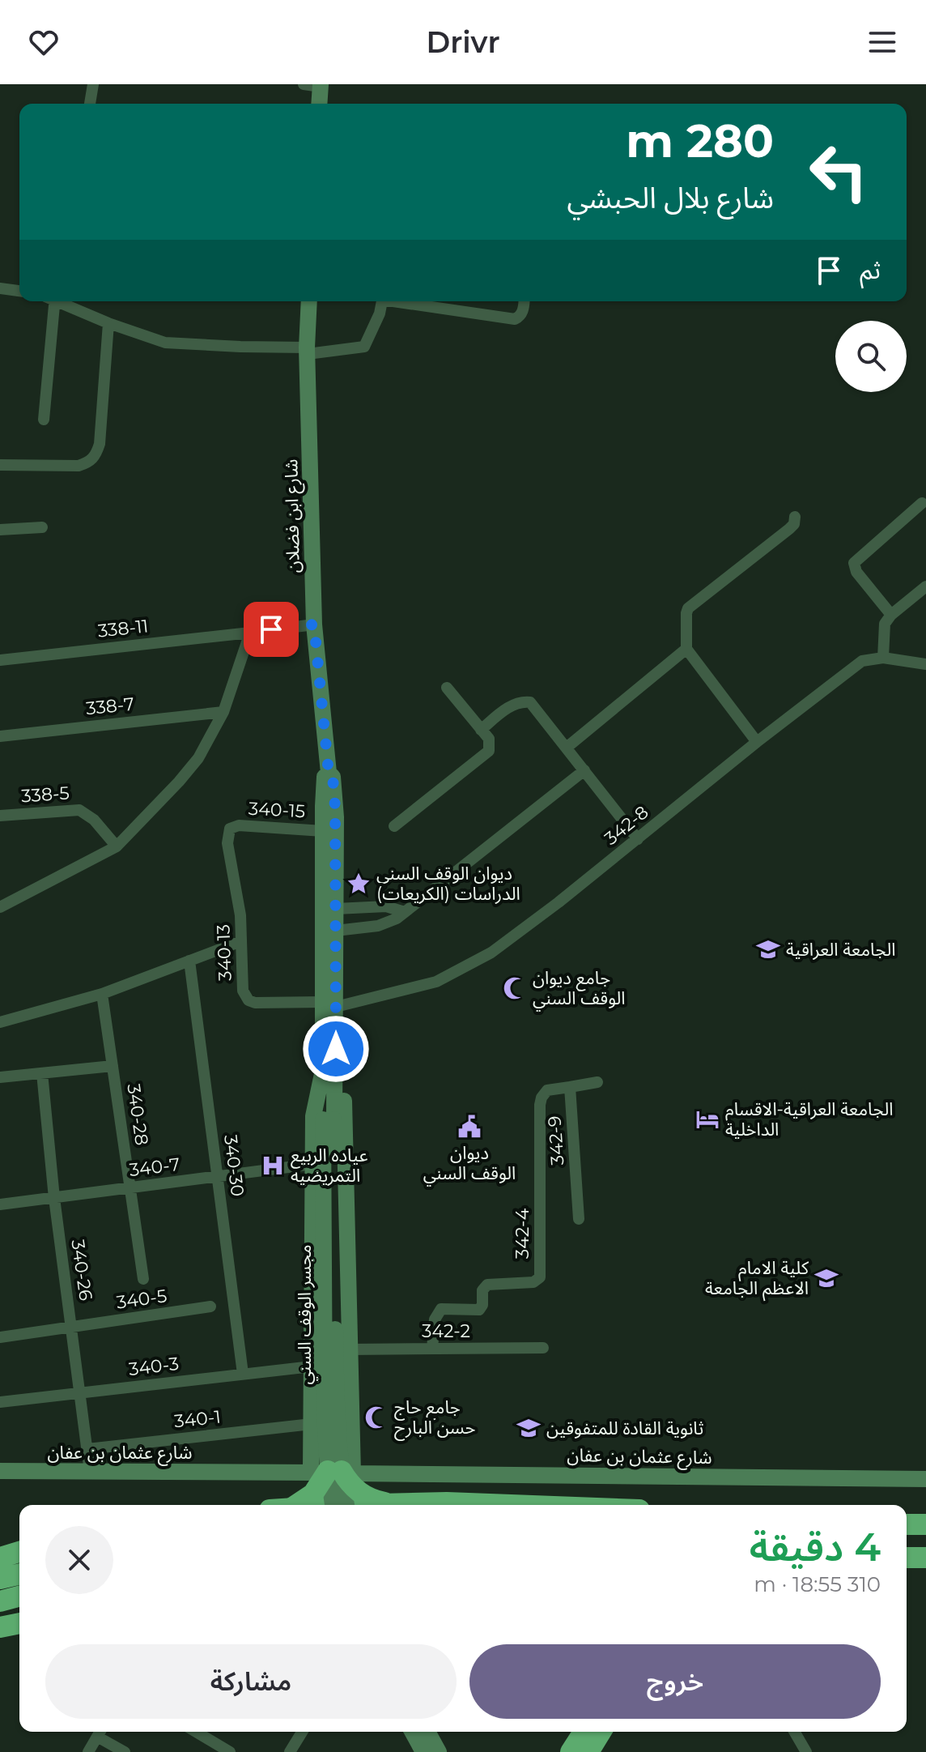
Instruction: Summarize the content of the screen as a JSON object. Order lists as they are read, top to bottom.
{
  "streets": {
    "street": [
      "شارع ابن فضلان",
      "338-11",
      "338-7",
      "338-5",
      "340-15",
      "342-8",
      "340-13",
      "340-28",
      "342-9",
      "340-30",
      "340-7",
      "342-4",
      "340-26",
      "340-5",
      "مجسر الوقف السني",
      "342-2",
      "340-3",
      "340-1",
      "شارع عثمان بن عفان"
    ]
  },
  "crossings": [
    ["شارع ابن فضلان", "338-11"],
    ["شارع ابن فضلان", "340-15"],
    ["شارع ابن فضلان", "342-8"],
    ["شارع ابن فضلان", "340-13"],
    ["شارع ابن فضلان", "مجسر الوقف السني"],
    ["340-15", "340-13"],
    ["342-8", "340-13"],
    ["340-28", "340-7"],
    ["342-9", "342-4"],
    ["340-30", "340-7"],
    ["340-30", "340-3"],
    ["340-7", "340-26"],
    ["342-4", "342-2"],
    ["340-26", "340-5"],
    ["340-26", "340-3"],
    ["340-26", "340-1"],
    ["340-26", "شارع عثمان بن عفان"],
    ["مجسر الوقف السني", "شارع عثمان بن عفان"]
  ],
  "places": {
    "place": ["ديوان الوقف السني الدراسات (الكريعات)"],
    "school or university": ["الجامعة العراقية", "كلية الامام الاعظم الجامعة", "ثانوية القادة للمتفوقين"],
    "mosque": ["جامع ديوان الوقف السني", "جامع حاج حسن البارح"],
    "hotel": ["الجامعة العراقية-الاقسام الداخلية"],
    "public building": ["ديوان الوقف السني"],
    "hospital": ["عياده الربيع التمريضيه"]
  },
  "page": {
    "header": "Drivr",
    "turn": ["280 m", "شارع بلال الحبشي"],
    "then": "ثم",
    "heading": ["4 دقيقة", "310 m · 18:55"],
    "buttons": ["خروج", "مشاركة"]
  }
}
